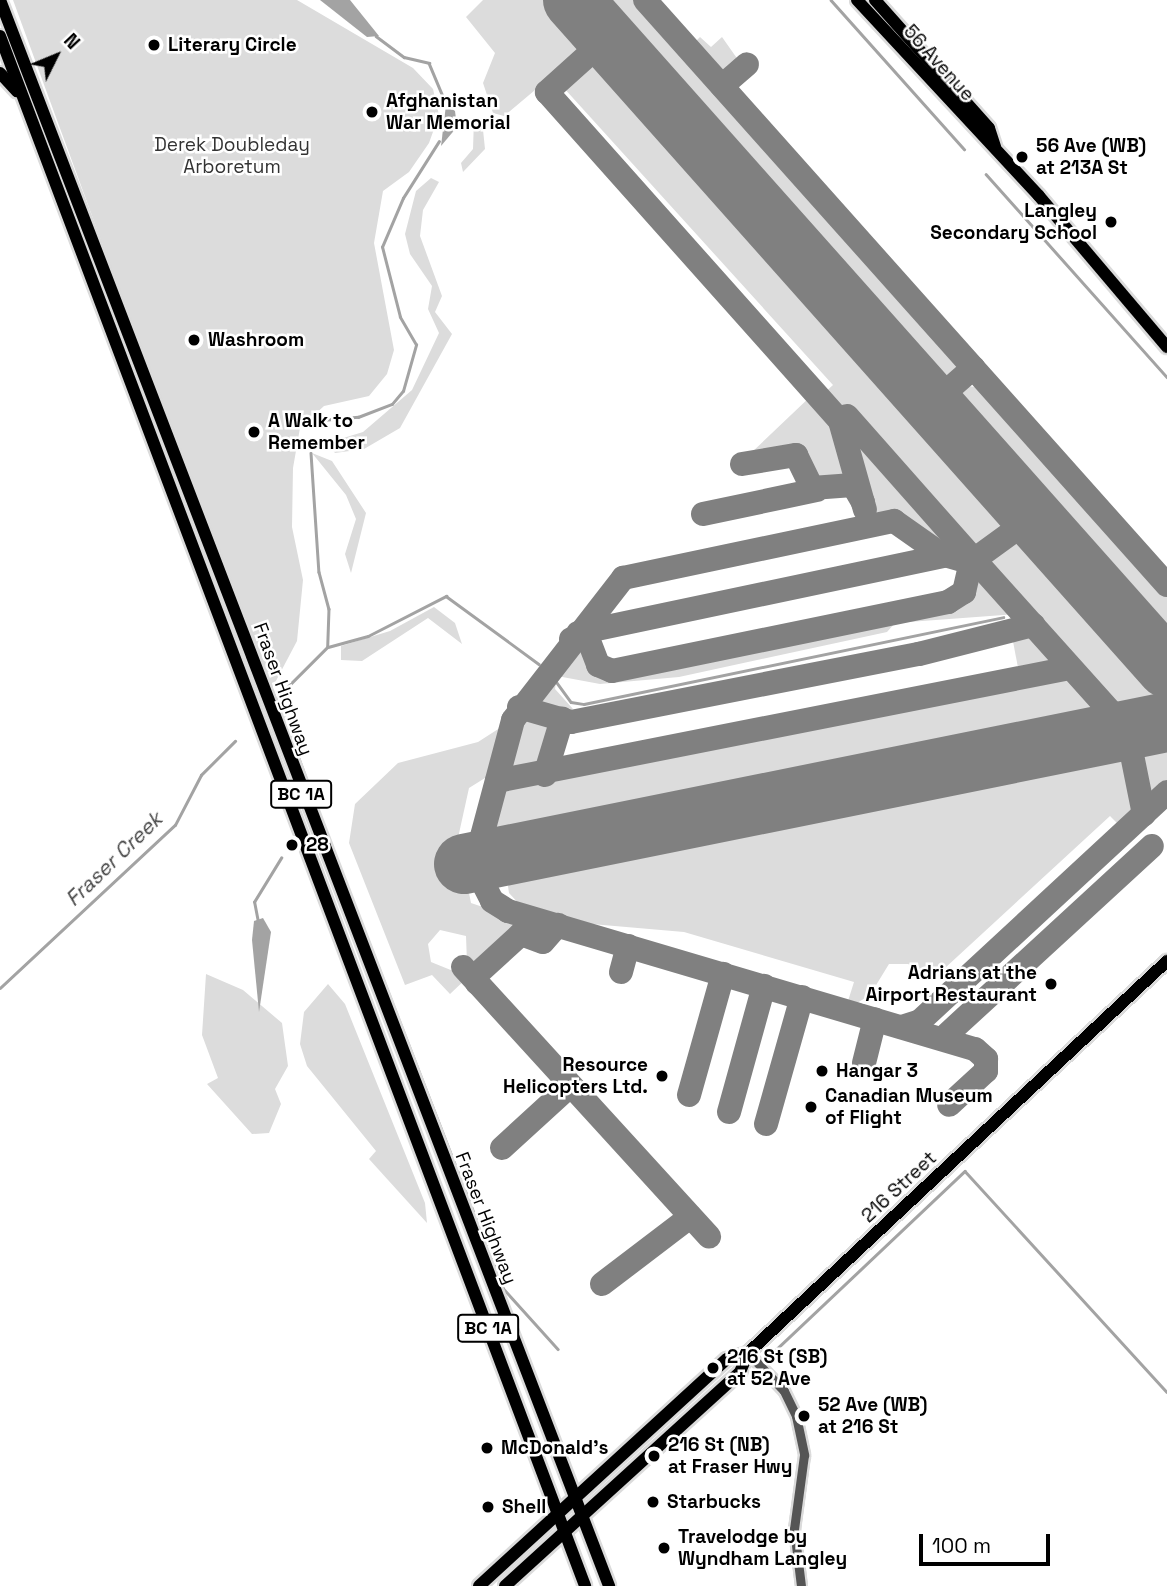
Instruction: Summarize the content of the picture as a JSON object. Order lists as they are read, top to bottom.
{
  "streets": {
    "main road": [
      "56 Avenue",
      "Fraser Highway",
      "BC 1A",
      "216 Street"
    ]
  },
  "crossings": [
    ["Fraser Highway", "216 Street"]
  ],
  "water": ["Fraser Creek"],
  "parks": ["Derek Doubleday Arboretum"],
  "places": [
    "Literary Circle",
    "Afghanistan War Memorial",
    "56 Ave (WB) at 213A St",
    "Langley Secondary School",
    "Washroom",
    "A Walk to Remember",
    "28",
    "Adrians at the Airport Restaurant",
    "Hangar 3",
    "Resource Helicopters Ltd.",
    "Canadian Museum of Flight",
    "216 St (SB) at 52 Ave",
    "52 Ave (WB) at 216 St",
    "McDonald's",
    "216 St (NB) at Fraser Hwy",
    "Starbucks",
    "Shell",
    "Travelodge by Wyndham Langley"
  ],
  "scale_bar": "100 m",
  "north": "top right"
}
